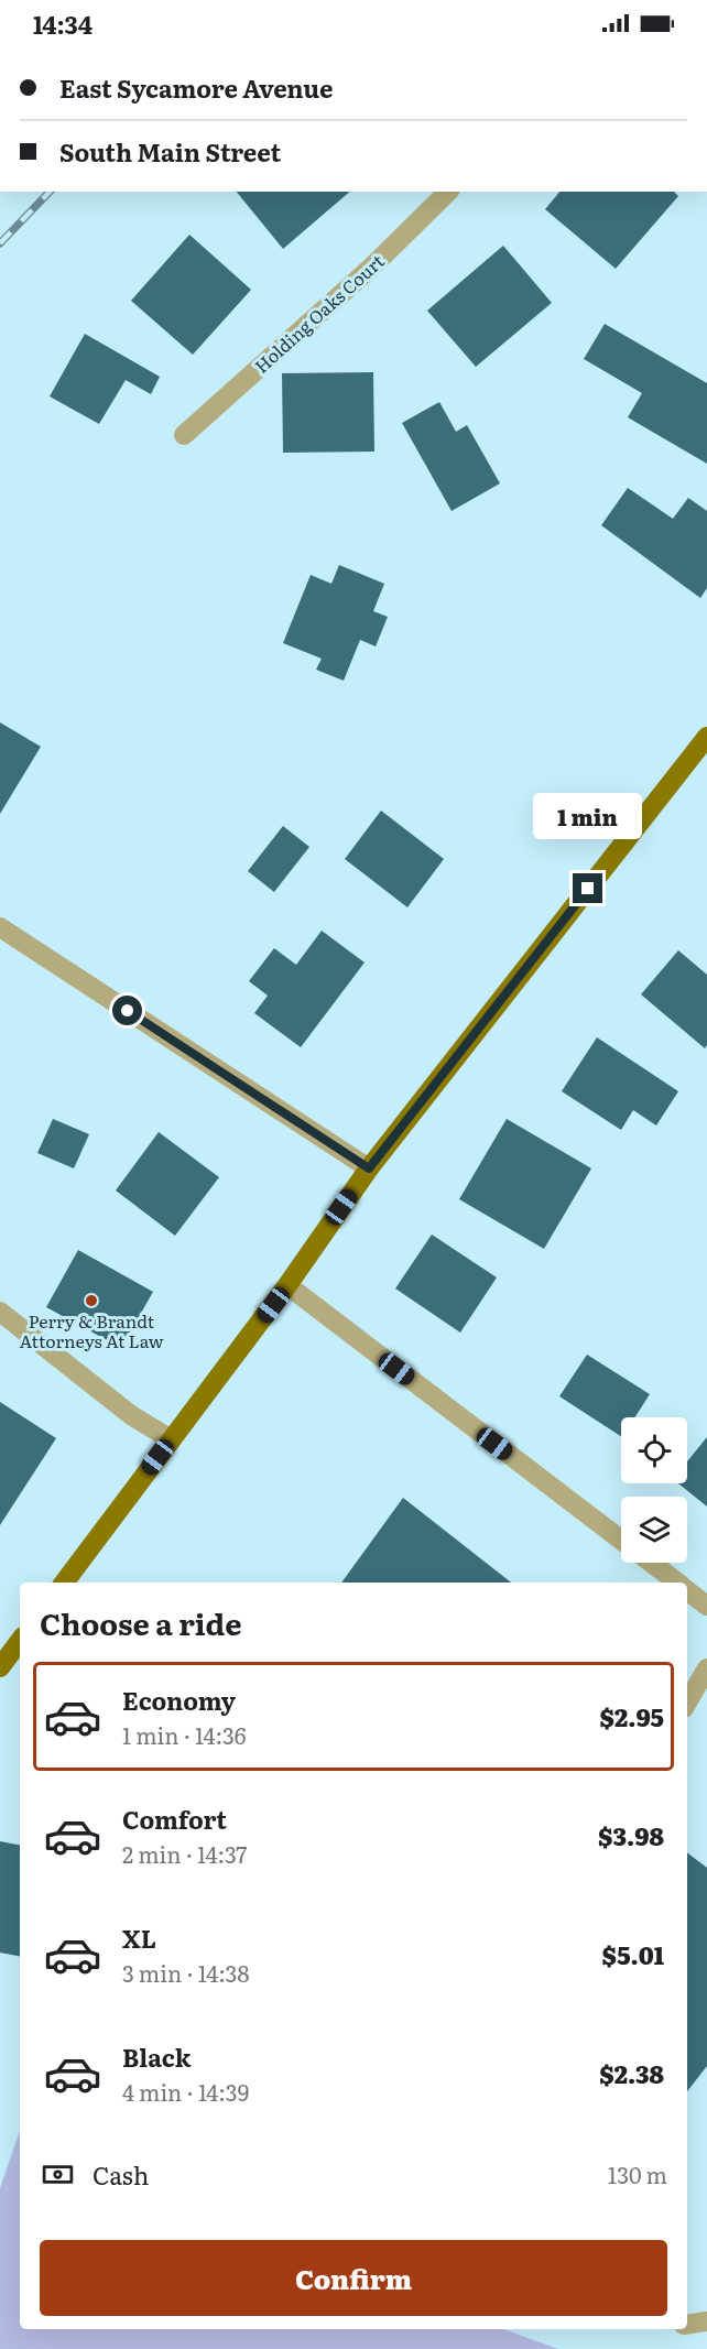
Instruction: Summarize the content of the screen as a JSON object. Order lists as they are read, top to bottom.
{
  "streets": {
    "street": ["Holding Oaks Court"]
  },
  "places": ["Perry & Brandt Attorneys At Law"],
  "page": {
    "status": "14:34",
    "banner": ["East Sycamore Avenue", "South Main Street"],
    "bubble": "1 min",
    "heading": "Choose a ride",
    "list": [
      {
        "name": "Economy",
        "note": "1 min · 14:36",
        "value": "$2.95"
      },
      {
        "name": "Comfort",
        "note": "2 min · 14:37",
        "value": "$3.98"
      },
      {
        "name": "XL",
        "note": "3 min · 14:38",
        "value": "$5.01"
      },
      {
        "name": "Black",
        "note": "4 min · 14:39",
        "value": "$2.38"
      }
    ],
    "pay": ["Cash", "130 m"],
    "buttons": "Confirm"
  }
}
